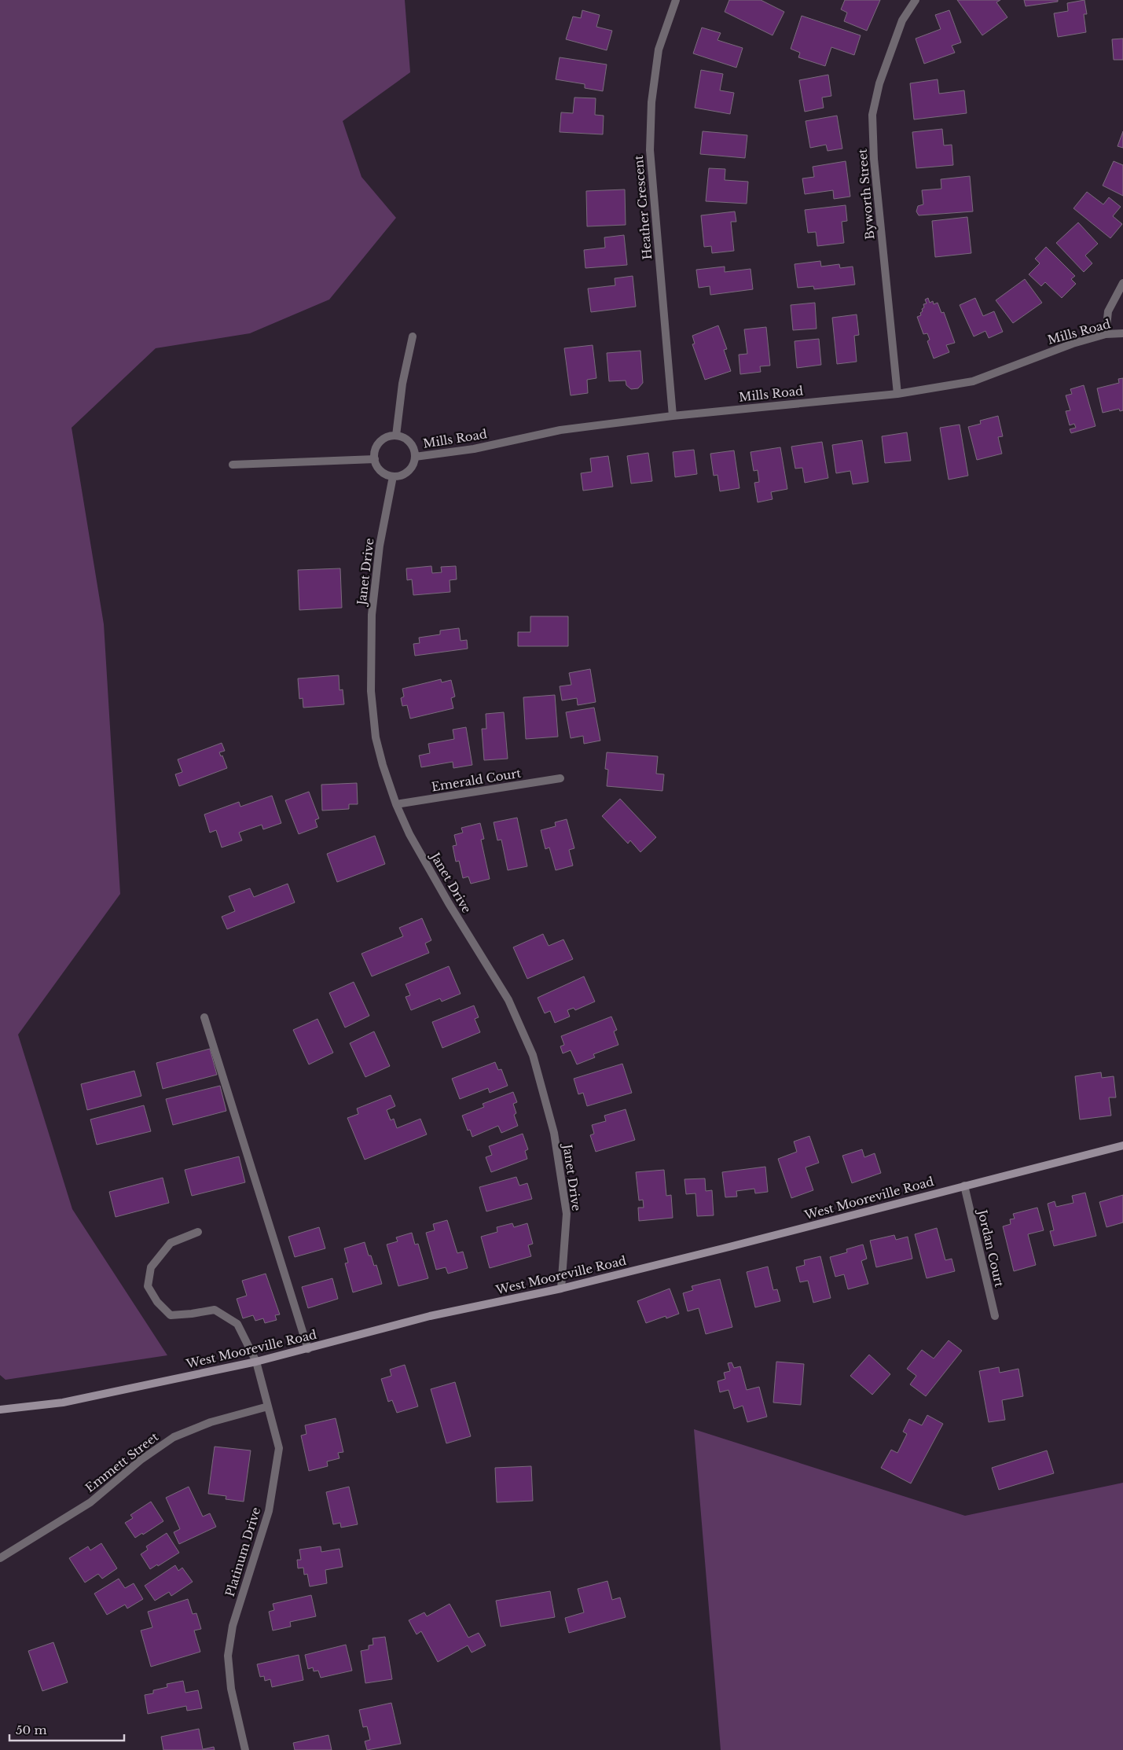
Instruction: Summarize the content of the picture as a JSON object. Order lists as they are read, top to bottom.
{
  "streets": {
    "main road": ["West Mooreville Road"],
    "street": [
      "Byworth Street",
      "Heather Crescent",
      "Mills Road",
      "Janet Drive",
      "Emerald Court",
      "Jordan Court",
      "Emmett Street",
      "Platinum Drive"
    ]
  },
  "crossings": [
    ["Byworth Street", "Mills Road"],
    ["Heather Crescent", "Mills Road"],
    ["Mills Road", "Janet Drive"],
    ["Janet Drive", "Emerald Court"],
    ["Janet Drive", "West Mooreville Road"],
    ["West Mooreville Road", "Jordan Court"],
    ["West Mooreville Road", "Platinum Drive"],
    ["Emmett Street", "Platinum Drive"]
  ],
  "scale_bar": "50 m"
}
